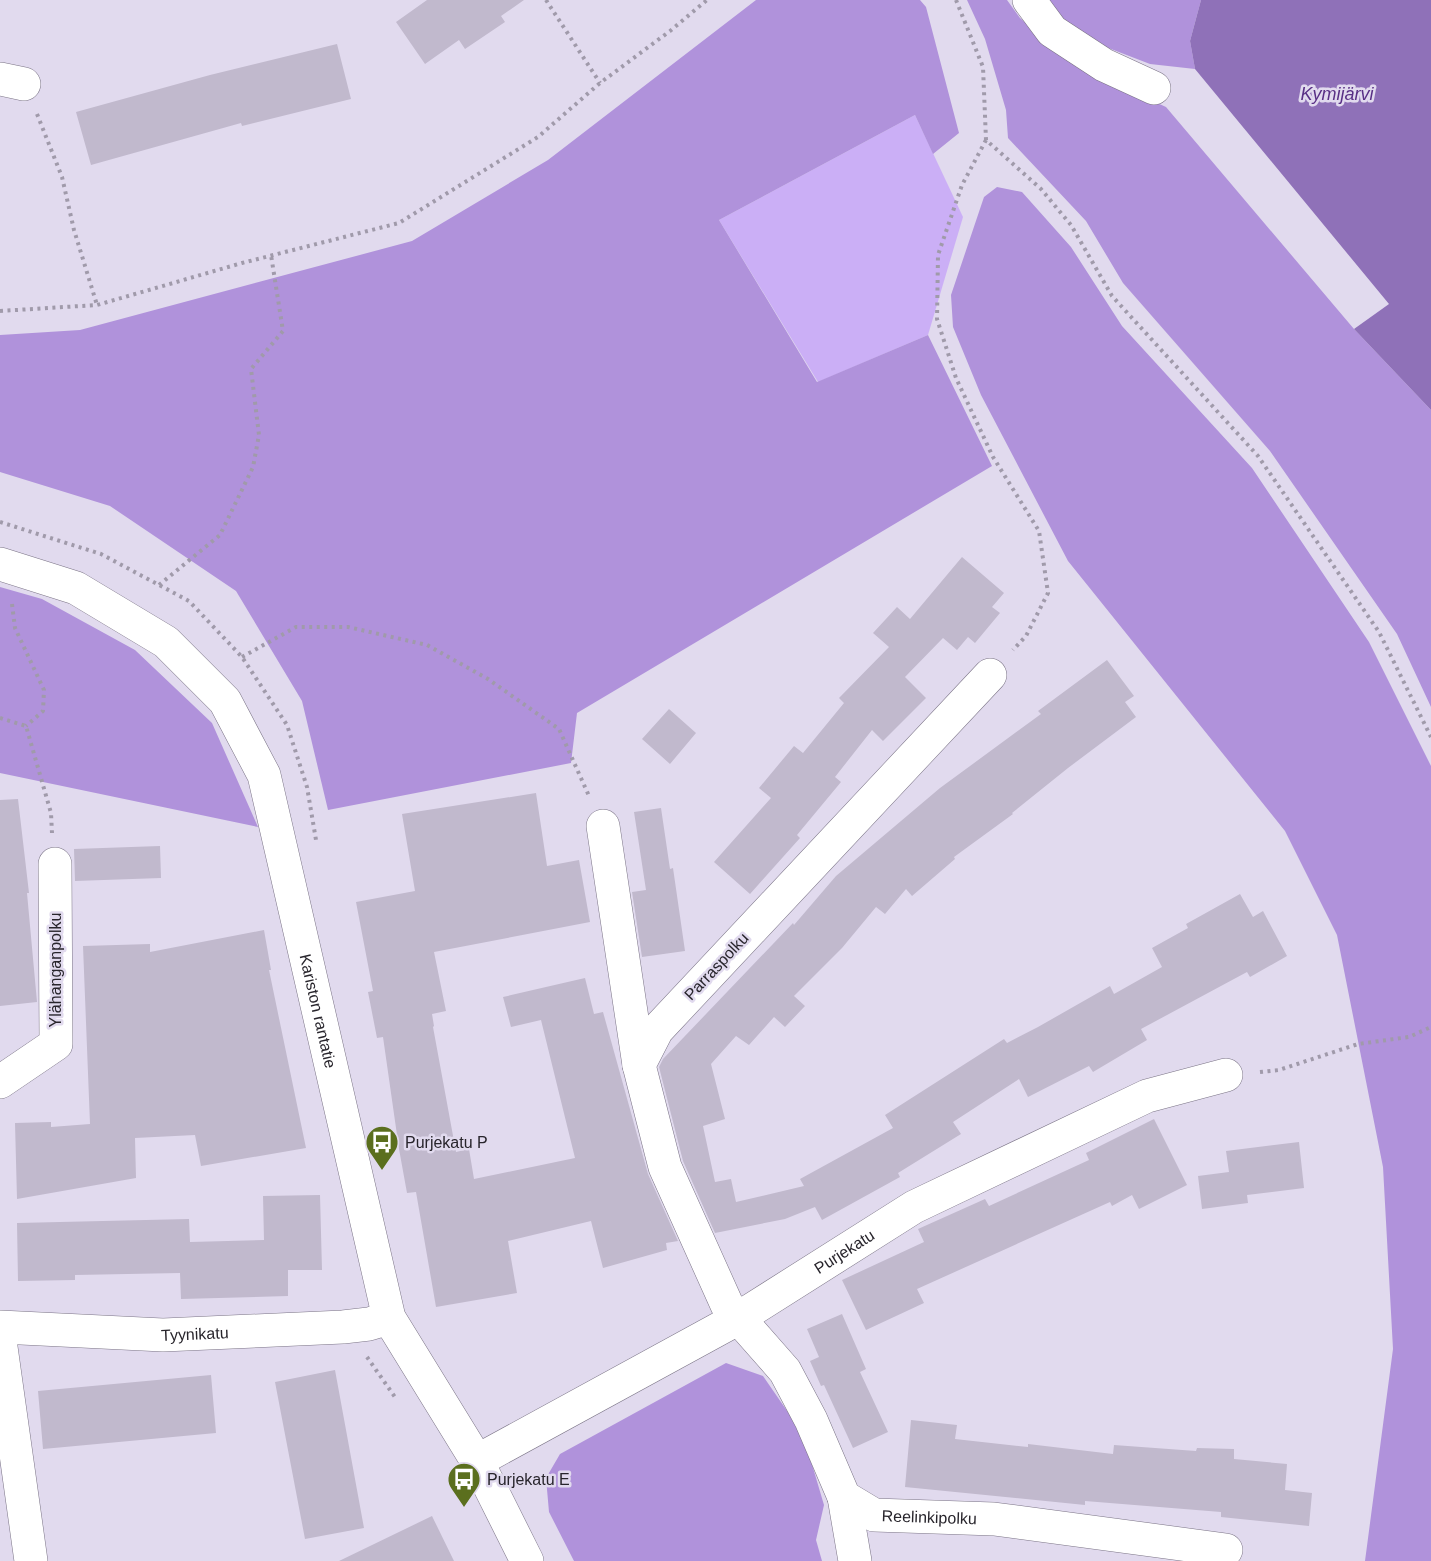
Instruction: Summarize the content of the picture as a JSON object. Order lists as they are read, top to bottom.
{
  "streets": {
    "street": [
      "Parraspolku",
      "Ylähanganpolku",
      "Kariston rantatie",
      "Purjekatu",
      "Tyynikatu",
      "Reelinkipolku"
    ]
  },
  "crossings": [
    ["Kariston rantatie", "Purjekatu"],
    ["Kariston rantatie", "Tyynikatu"]
  ],
  "water": ["Kymijärvi"],
  "places": {
    "bus stop": ["Purjekatu P", "Purjekatu E"]
  }
}
